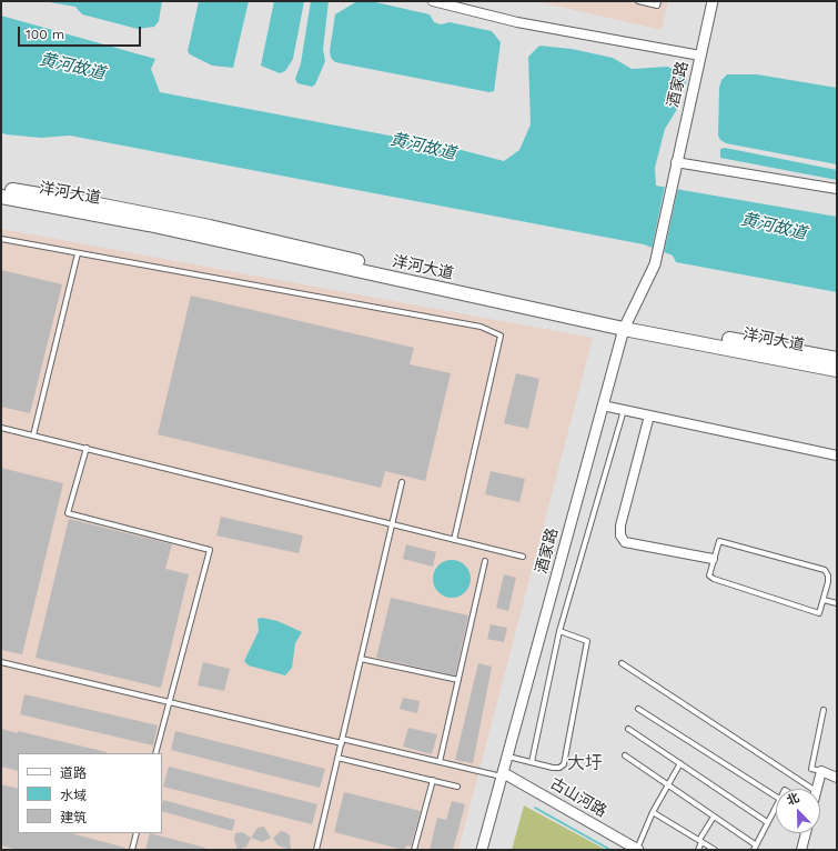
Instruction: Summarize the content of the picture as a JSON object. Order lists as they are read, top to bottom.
{
  "streets": {
    "main road": ["洋河大道"],
    "street": ["酒家路", "古山河路"]
  },
  "crossings": [
    ["酒家路", "洋河大道"],
    ["酒家路", "古山河路"]
  ],
  "districts": ["大圩"],
  "water": ["黄河故道"],
  "legend": ["道路", "水域", "建筑"],
  "scale_bar": "100 m",
  "north": "top left"
}
